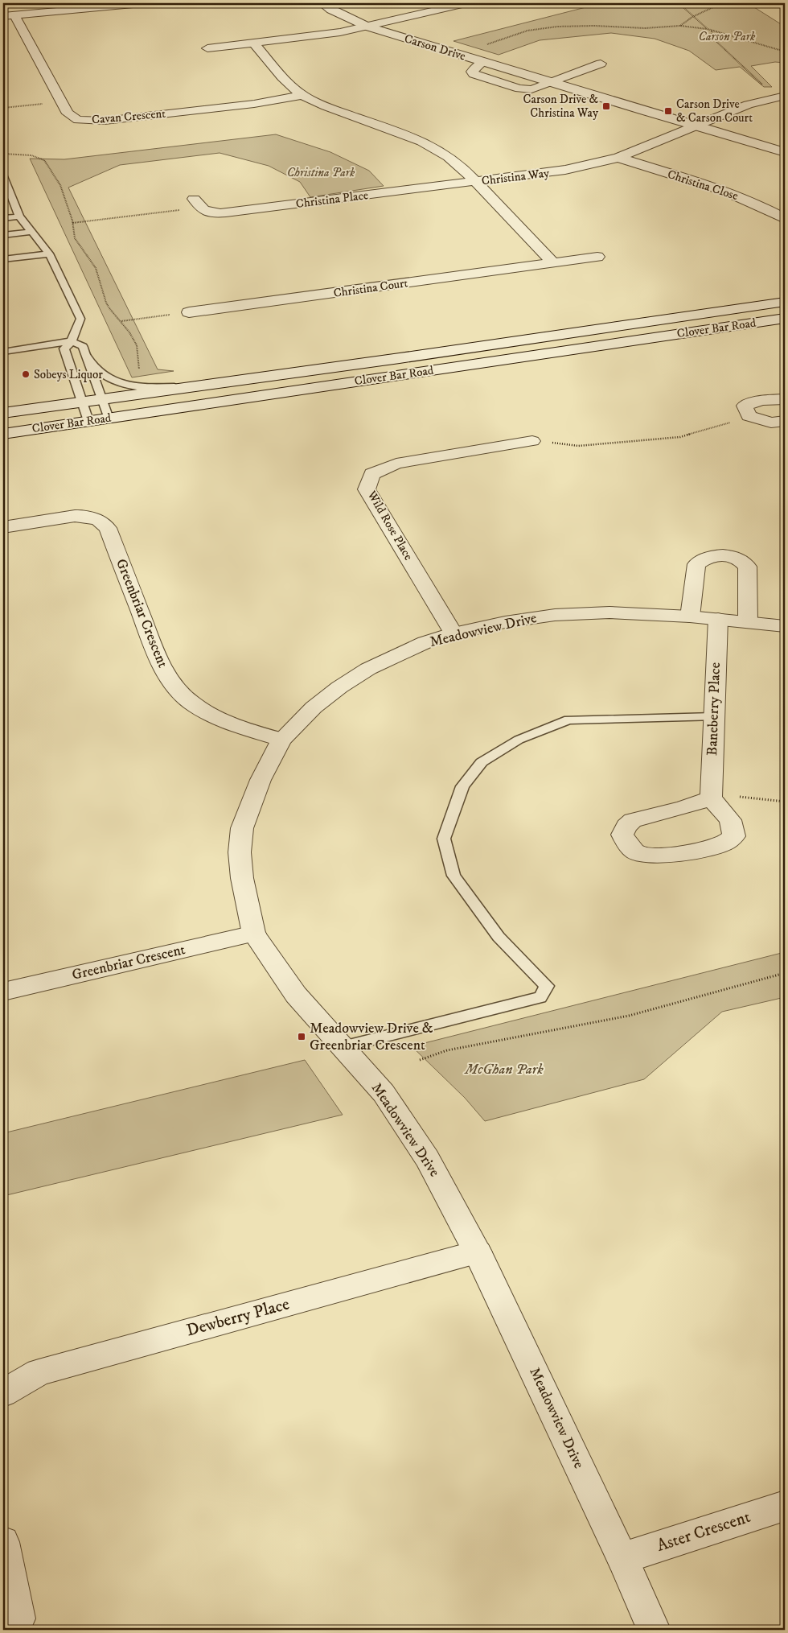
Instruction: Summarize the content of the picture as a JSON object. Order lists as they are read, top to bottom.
{
  "streets": {
    "street": [
      "Carson Drive",
      "Cavan Crescent",
      "Christina Way",
      "Christina Close",
      "Christina Place",
      "Christina Court",
      "Clover Bar Road",
      "Wild Rose Place",
      "Greenbriar Crescent",
      "Meadowview Drive",
      "Baneberry Place",
      "Dewberry Place",
      "Aster Crescent"
    ]
  },
  "crossings": [
    ["Cavan Crescent", "Christina Way"],
    ["Christina Way", "Christina Close"],
    ["Christina Way", "Christina Place"],
    ["Wild Rose Place", "Meadowview Drive"],
    ["Greenbriar Crescent", "Meadowview Drive"],
    ["Meadowview Drive", "Baneberry Place"],
    ["Meadowview Drive", "Dewberry Place"],
    ["Meadowview Drive", "Aster Crescent"]
  ],
  "parks": ["Carson Park", "Christina Park", "McGhan Park"],
  "places": {
    "transit": ["Carson Drive & Christina Way", "Carson Drive & Carson Court", "Meadowview Drive & Greenbriar Crescent"],
    "other": ["Sobeys Liquor"]
  }
}
